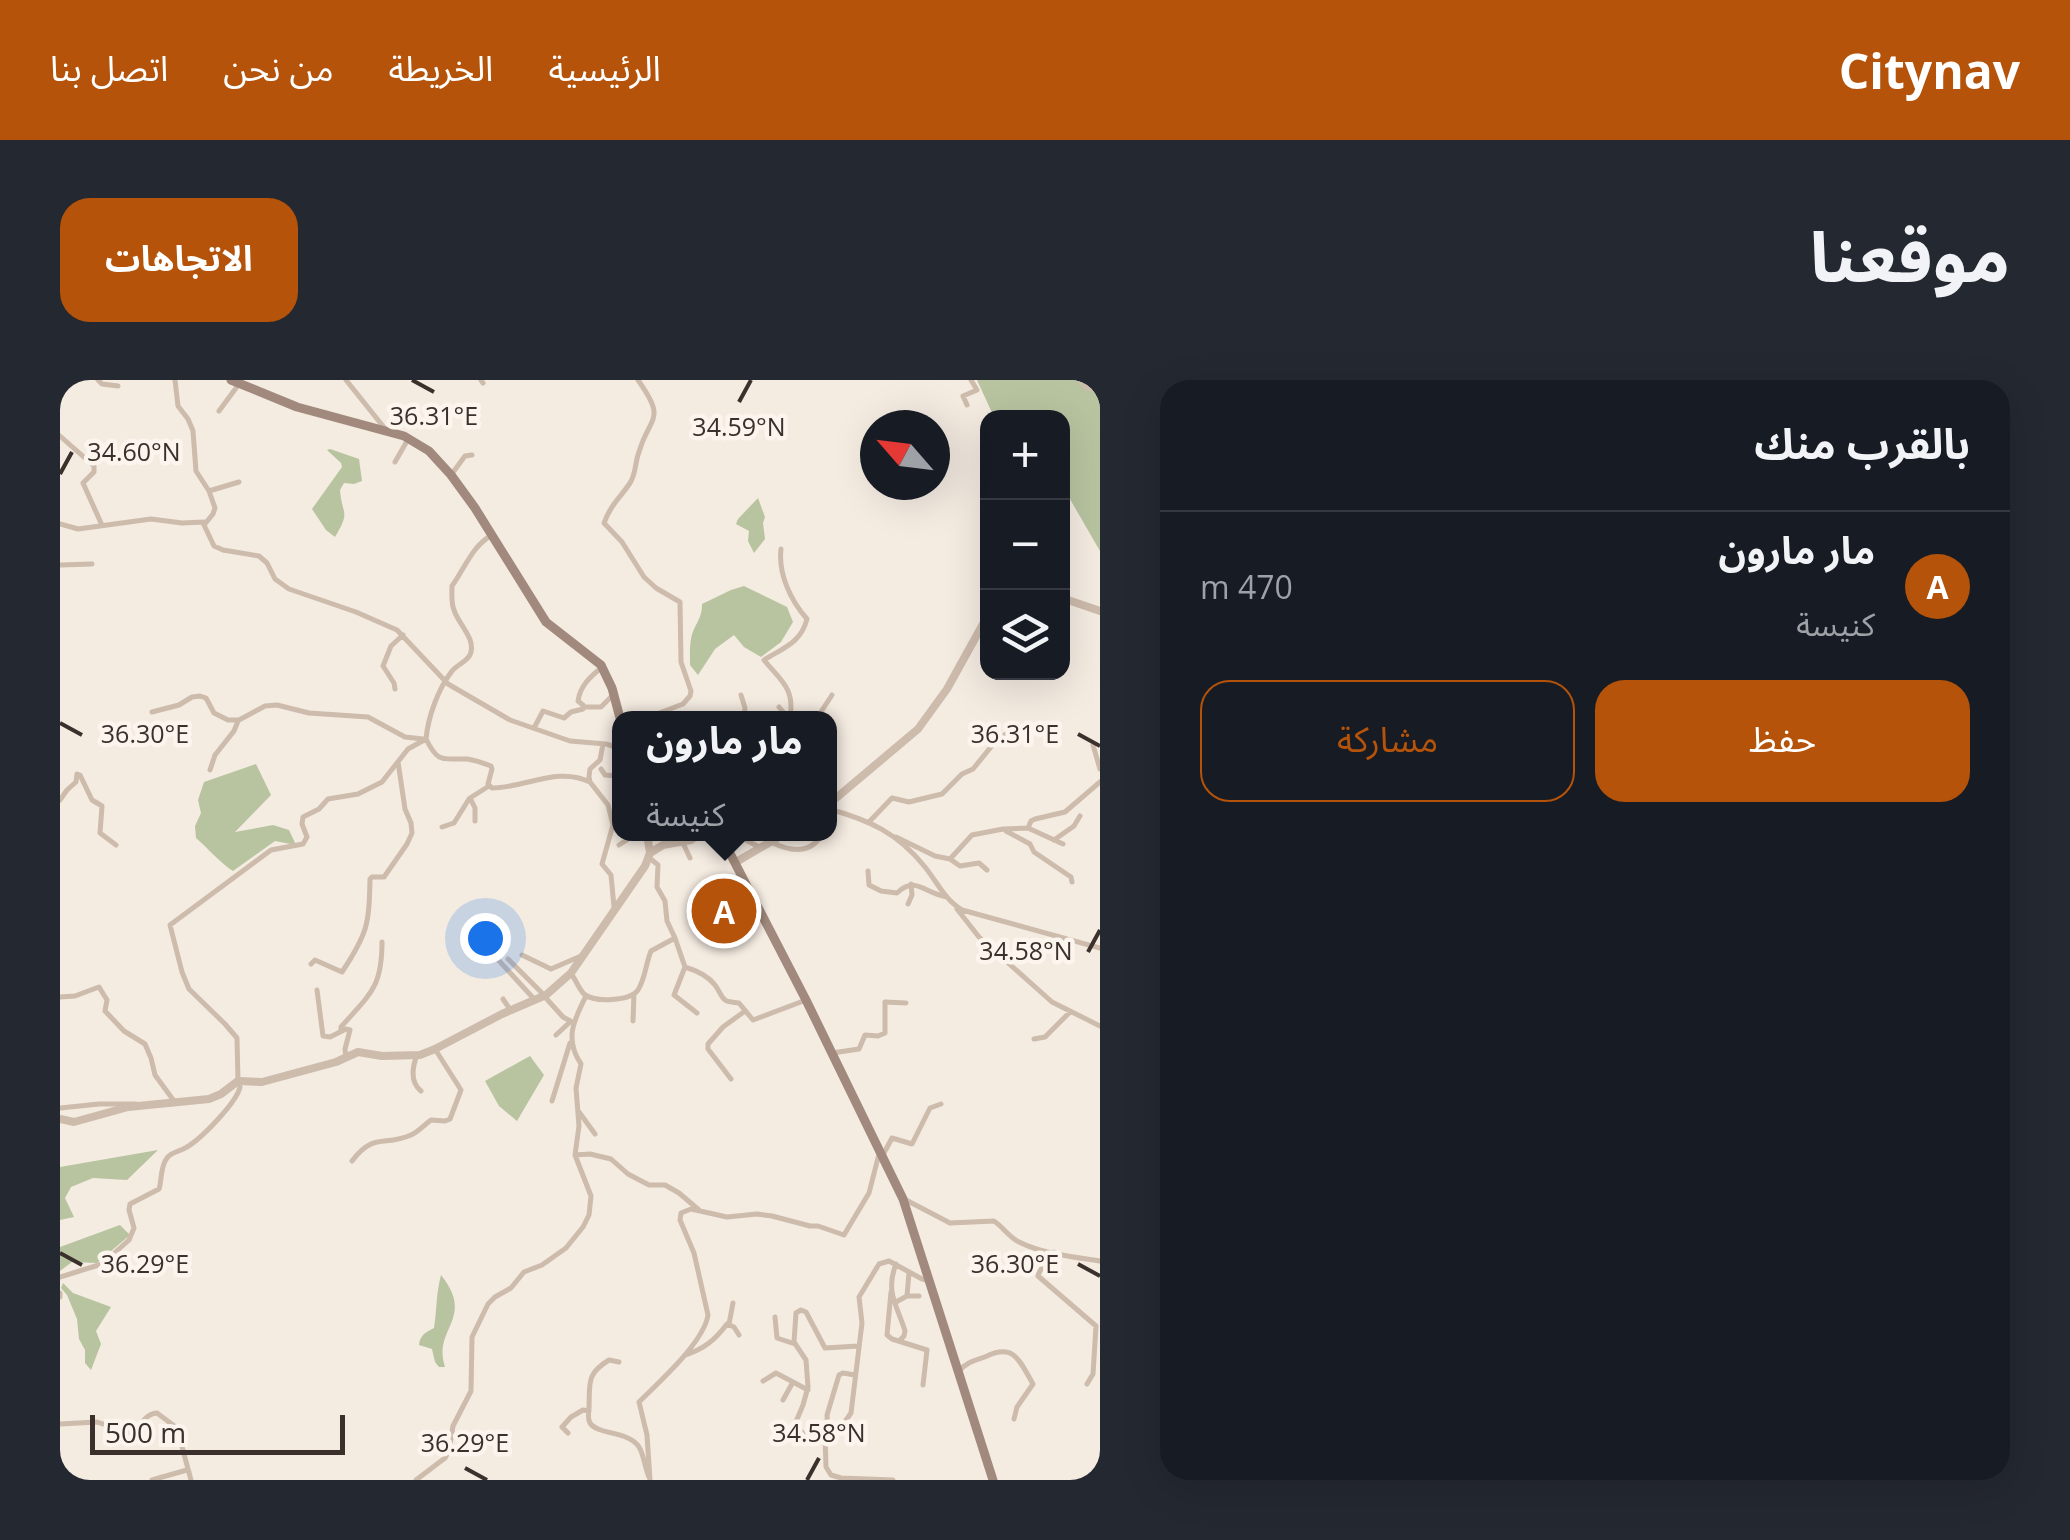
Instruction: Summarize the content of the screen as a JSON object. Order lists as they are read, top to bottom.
{
  "scale_bar": "500 m",
  "north": "top left",
  "page": {
    "header": "Citynav",
    "nav": [
      "الرئيسية",
      "الخريطة",
      "من نحن",
      "اتصل بنا"
    ],
    "title": "موقعنا",
    "buttons": [
      "الاتجاهات",
      ["حفظ", "مشاركة"]
    ],
    "heading": "بالقرب منك",
    "map_buttons": ["+", "−"],
    "list": [
      {
        "mark": "A",
        "name": "مار مارون",
        "note": "كنيسة",
        "value": "470 m"
      }
    ],
    "popup": ["مار مارون", "كنيسة"],
    "pins": "A",
    "scale": "500 m"
  },
  "coordinates": [
    "36.31°E",
    "34.59°N",
    "34.60°N",
    "36.30°E",
    "34.58°N",
    "36.29°E"
  ]
}
